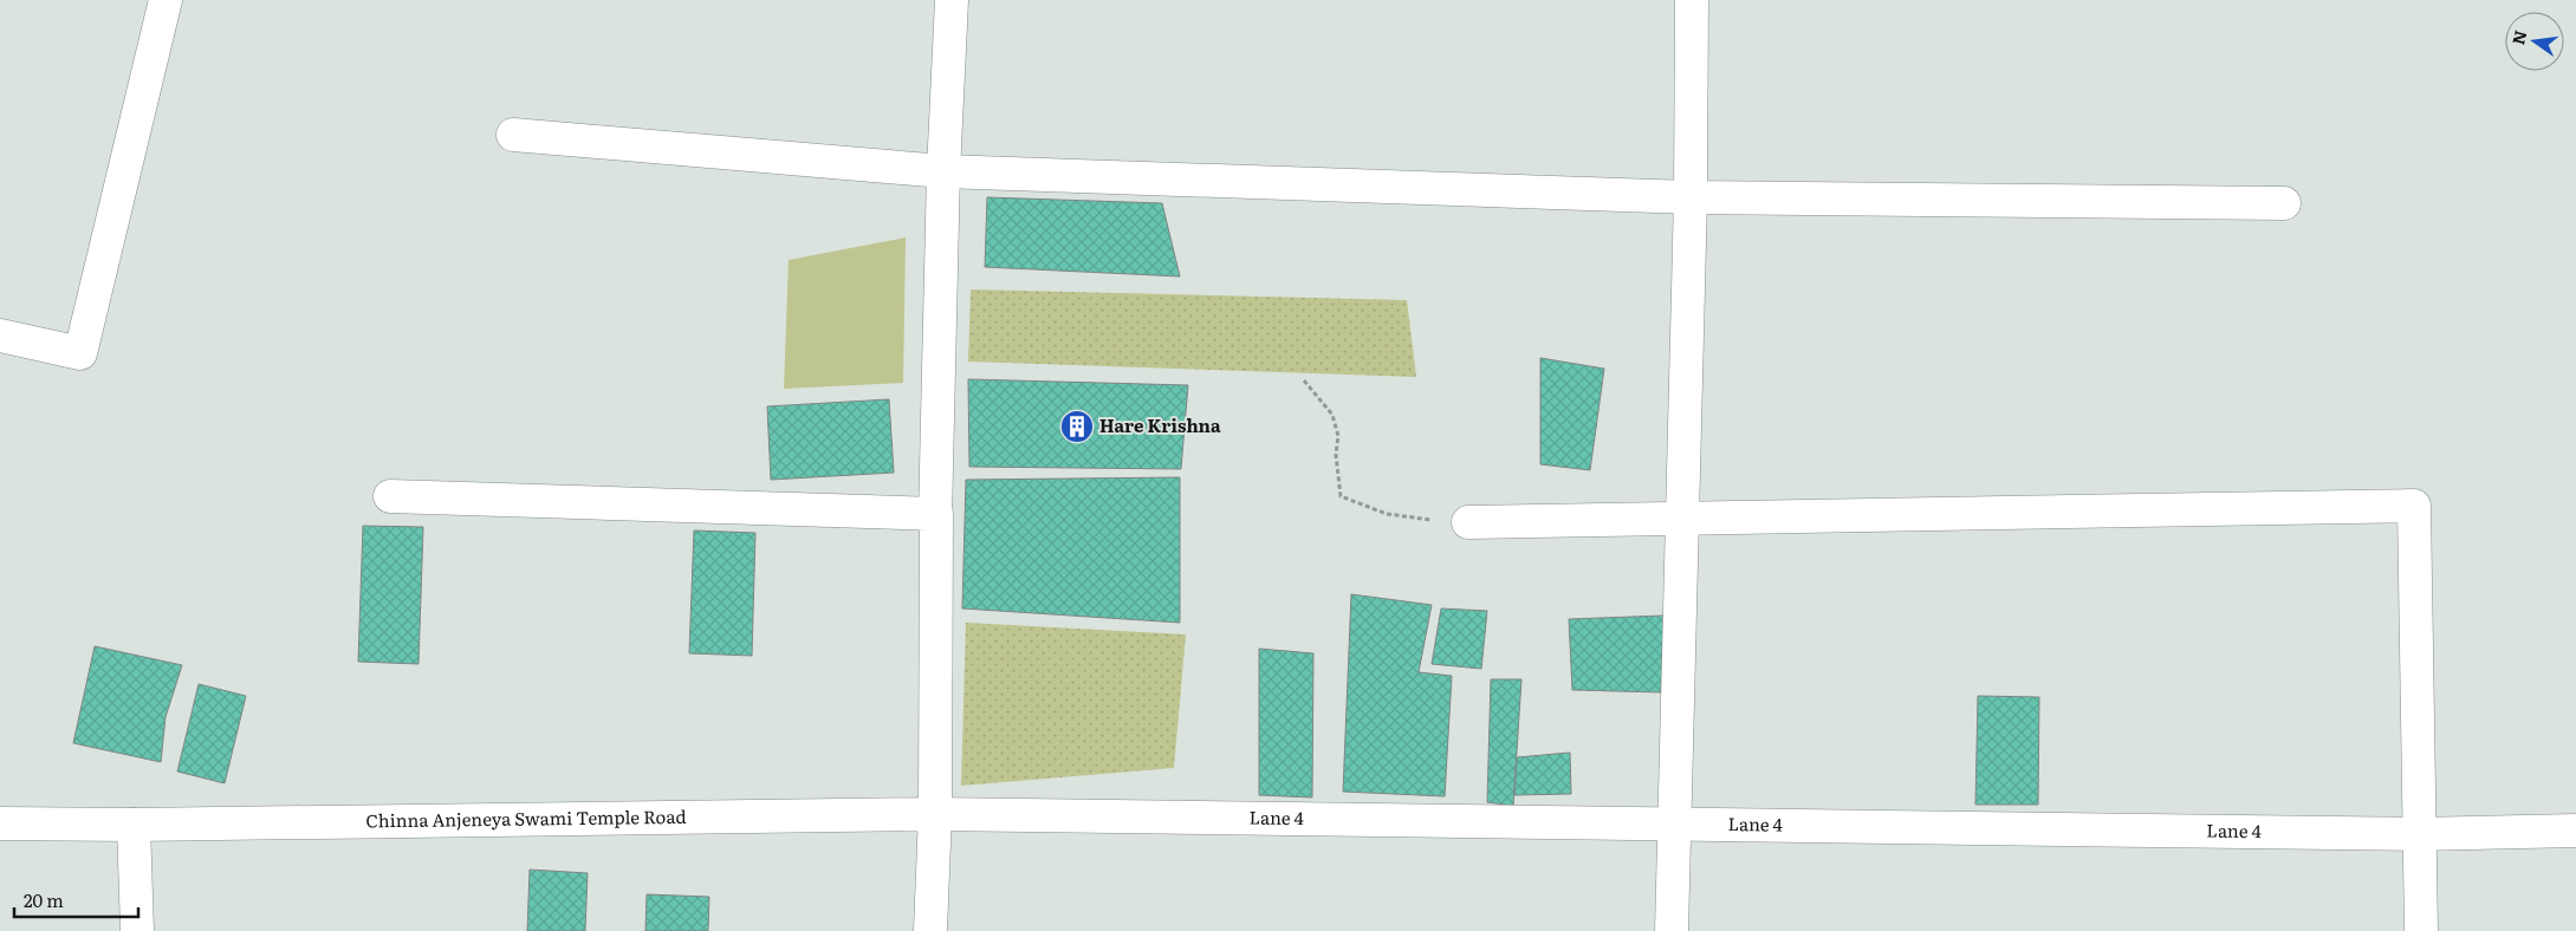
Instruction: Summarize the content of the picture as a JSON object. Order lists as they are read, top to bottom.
{
  "streets": {
    "street": ["Lane 4", "Chinna Anjeneya Swami Temple Road"]
  },
  "crossings": [
    ["Lane 4", "Chinna Anjeneya Swami Temple Road"]
  ],
  "places": {
    "building": ["Hare Krishna"]
  },
  "scale_bar": "20 m",
  "north": "left"
}
